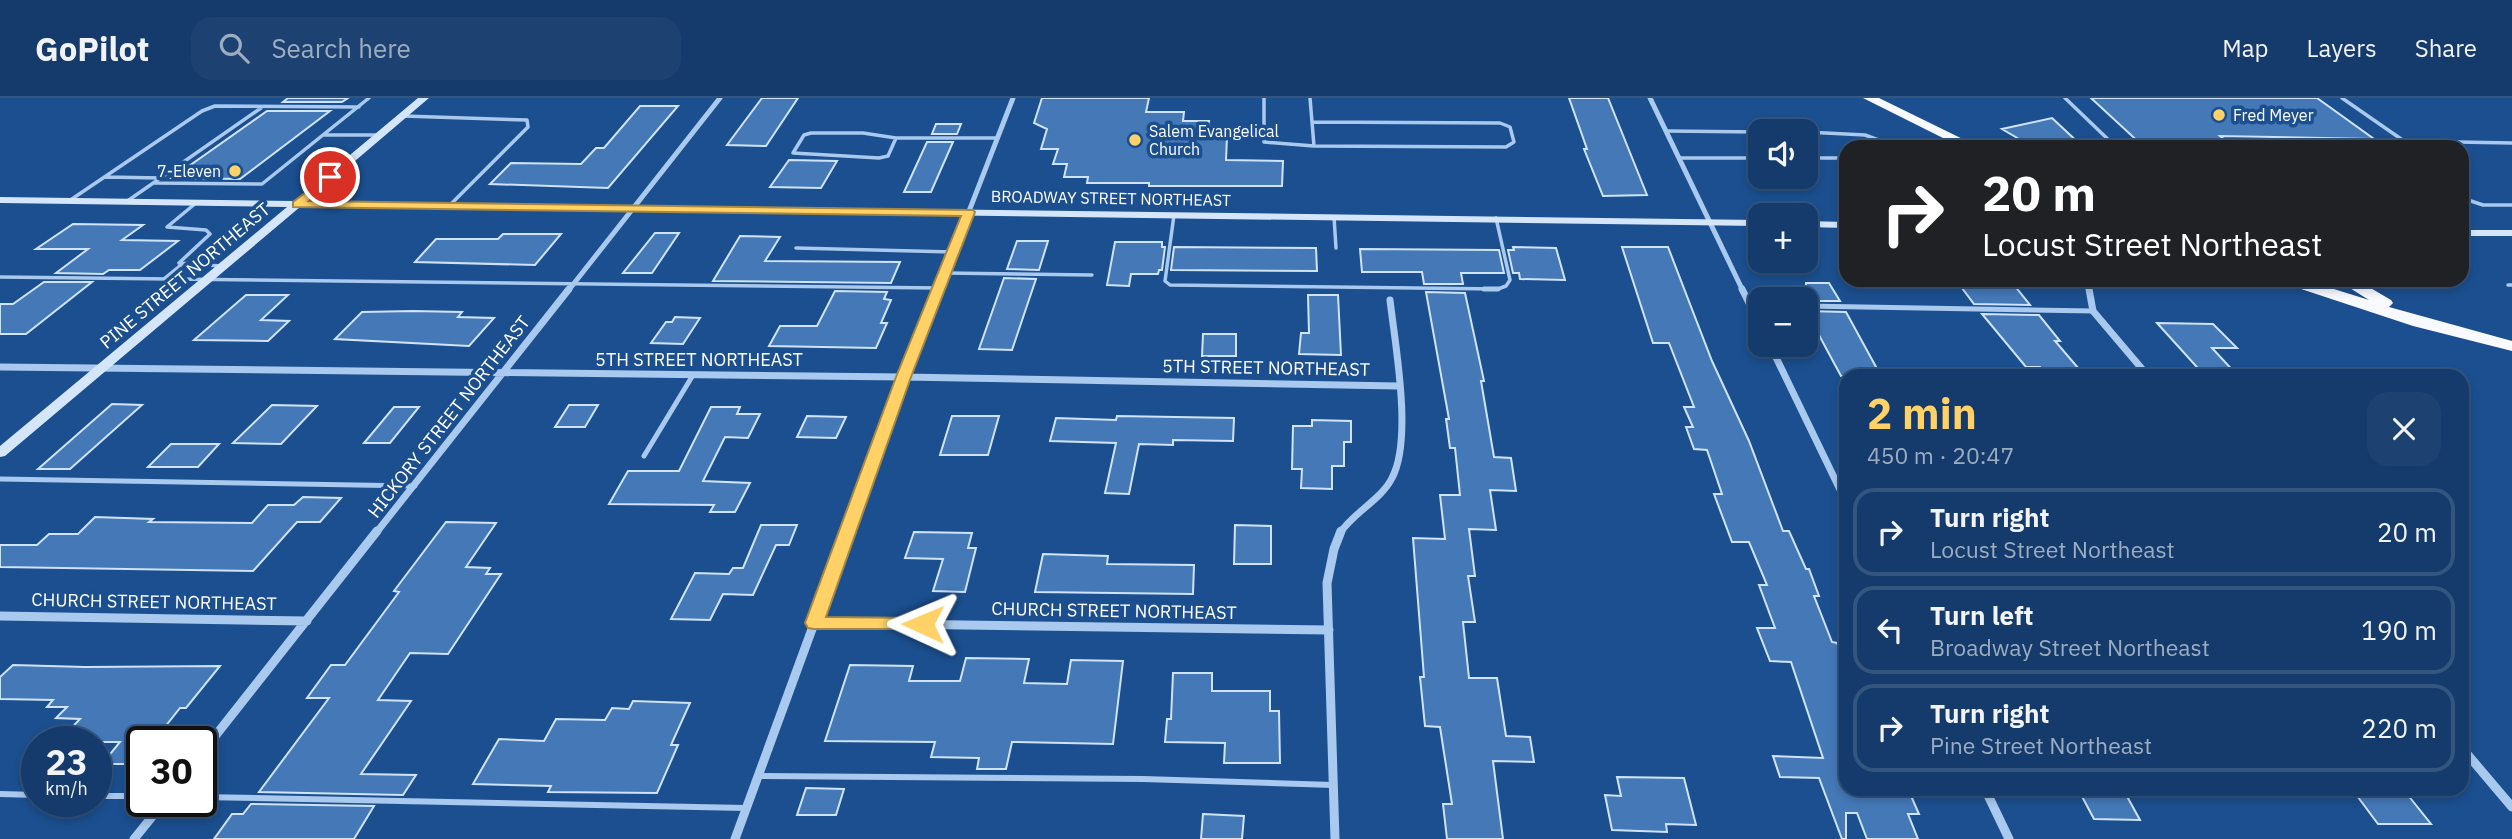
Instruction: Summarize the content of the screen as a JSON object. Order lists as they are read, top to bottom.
{
  "streets": {
    "main road": ["BROADWAY STREET NORTHEAST", "PINE STREET NORTHEAST"],
    "street": ["5TH STREET NORTHEAST", "HICKORY STREET NORTHEAST", "CHURCH STREET NORTHEAST"]
  },
  "crossings": [
    ["BROADWAY STREET NORTHEAST", "PINE STREET NORTHEAST"],
    ["BROADWAY STREET NORTHEAST", "HICKORY STREET NORTHEAST"],
    ["PINE STREET NORTHEAST", "5TH STREET NORTHEAST"],
    ["5TH STREET NORTHEAST", "HICKORY STREET NORTHEAST"],
    ["HICKORY STREET NORTHEAST", "CHURCH STREET NORTHEAST"]
  ],
  "places": ["Fred Meyer", "Salem Evangelical Church", "7-Eleven"],
  "page": {
    "header": "GoPilot",
    "search": "Search here",
    "nav": ["Map", "Layers", "Share"],
    "map_buttons": ["+", "−"],
    "turn": ["20 m", "Locust Street Northeast"],
    "heading": ["2 min", "450 m · 20:47"],
    "list": [
      {
        "name": "Turn right",
        "note": "Locust Street Northeast",
        "value": "20 m"
      },
      {
        "name": "Turn left",
        "note": "Broadway Street Northeast",
        "value": "190 m"
      },
      {
        "name": "Turn right",
        "note": "Pine Street Northeast",
        "value": "220 m"
      }
    ],
    "speed": "23 km/h",
    "limit": "30"
  }
}
